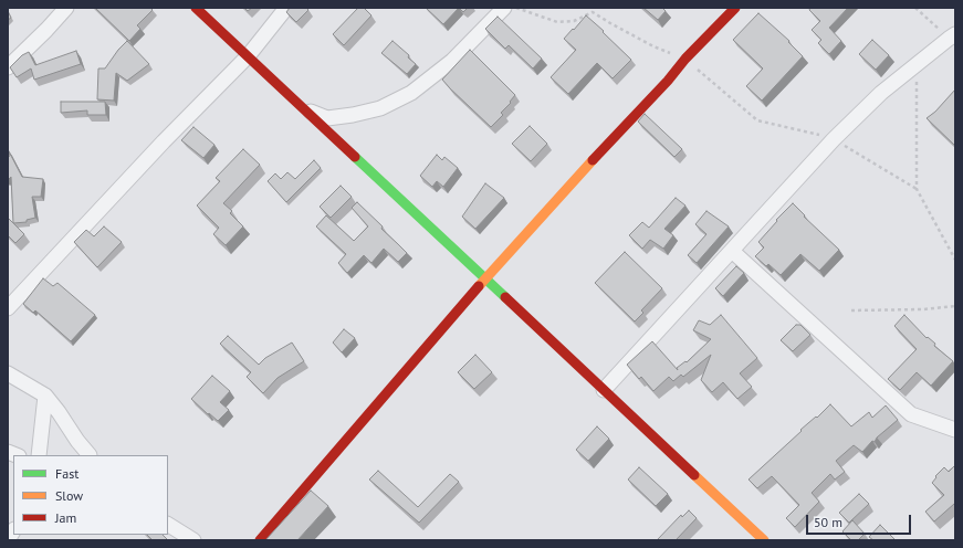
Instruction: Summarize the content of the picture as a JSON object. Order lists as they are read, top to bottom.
{
  "legend": ["Fast", "Slow", "Jam"],
  "scale_bar": "50 m"
}
